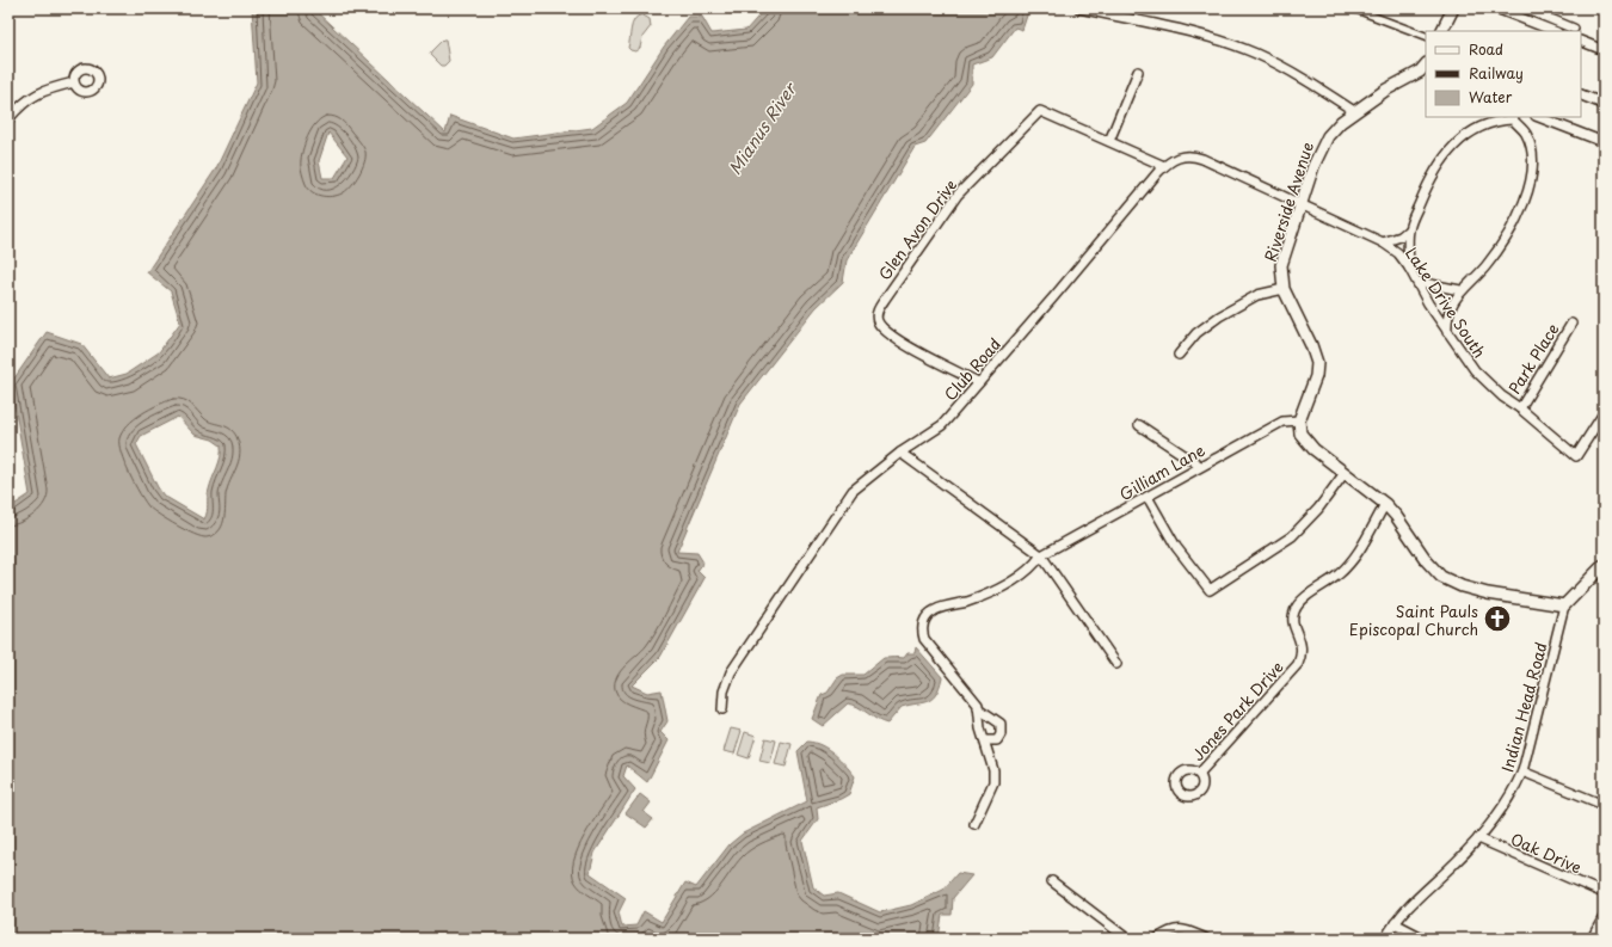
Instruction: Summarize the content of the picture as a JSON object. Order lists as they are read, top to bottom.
{
  "streets": {
    "street": [
      "Riverside Avenue",
      "Glen Avon Drive",
      "Lake Drive South",
      "Park Place",
      "Club Road",
      "Gilliam Lane",
      "Indian Head Road",
      "Jones Park Drive",
      "Oak Drive"
    ]
  },
  "crossings": [
    ["Riverside Avenue", "Lake Drive South"],
    ["Riverside Avenue", "Club Road"],
    ["Riverside Avenue", "Gilliam Lane"],
    ["Glen Avon Drive", "Club Road"],
    ["Lake Drive South", "Park Place"],
    ["Lake Drive South", "Club Road"],
    ["Indian Head Road", "Oak Drive"]
  ],
  "water": ["Mianus River"],
  "places": {
    "church": ["Saint Pauls Episcopal Church"]
  },
  "legend": ["Road", "Railway", "Water"]
}
